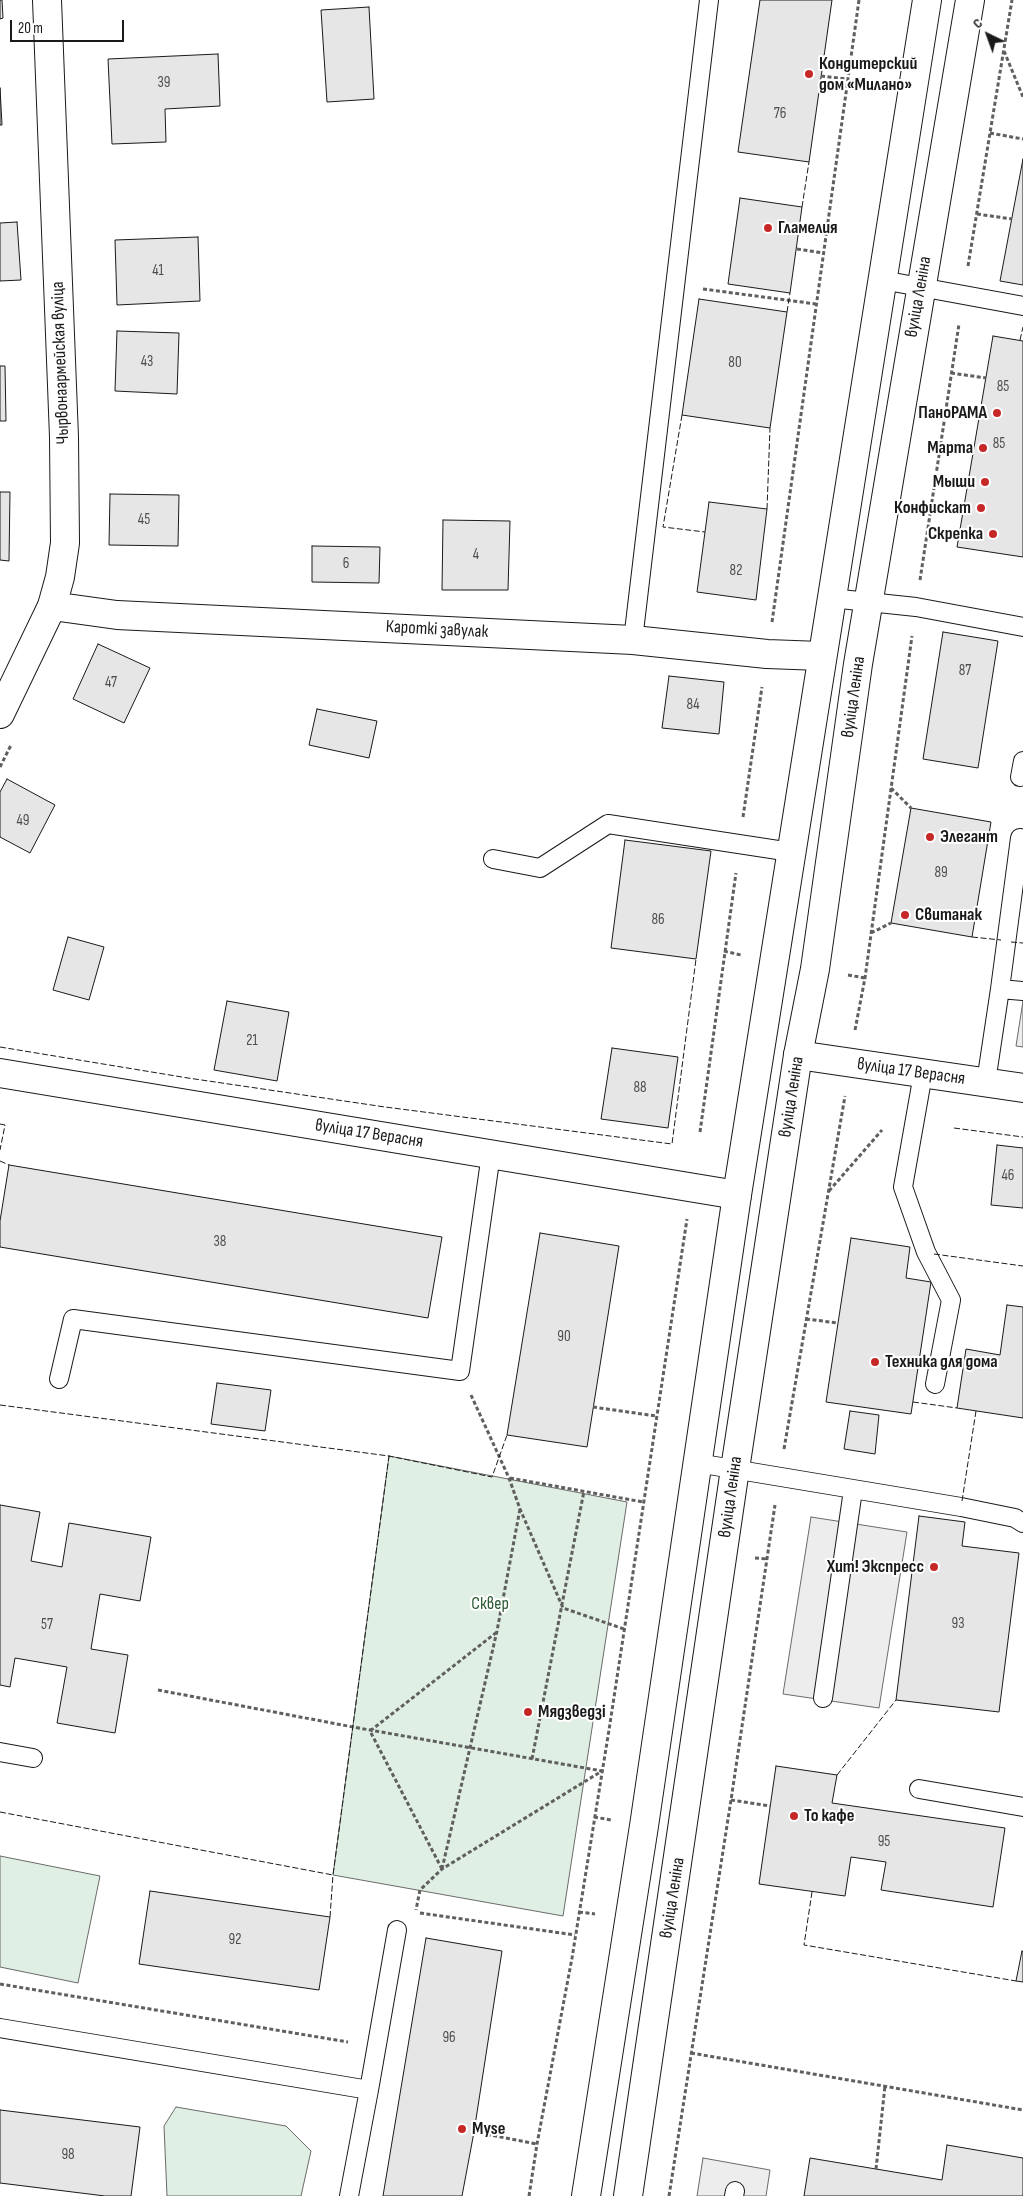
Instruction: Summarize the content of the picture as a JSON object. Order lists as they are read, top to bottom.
{
  "streets": {
    "main road": [
      "вуліца Леніна",
      "Чырвонаармейская вуліца",
      "Кароткі завулак",
      "вуліца 17 Верасня"
    ]
  },
  "crossings": [
    ["вуліца Леніна", "Кароткі завулак"],
    ["вуліца Леніна", "вуліца 17 Верасня"],
    ["Чырвонаармейская вуліца", "Кароткі завулак"]
  ],
  "parks": ["Сквер"],
  "places": [
    "Кондитерский дом «Милано»",
    "Гламелия",
    "ПаноРАМА",
    "Марта",
    "Мыши",
    "Конфискат",
    "Скрепка",
    "Элегант",
    "Свитанак",
    "Техника для дома",
    "Хит! Экспресс",
    "Мядзведзі",
    "То кафе",
    "Myse"
  ],
  "house_numbers": [
    "39",
    "76",
    "41",
    "43",
    "80",
    "85",
    "85",
    "45",
    "4",
    "6",
    "82",
    "87",
    "47",
    "84",
    "49",
    "89",
    "86",
    "21",
    "88",
    "46",
    "38",
    "90",
    "93",
    "57",
    "95",
    "92",
    "96",
    "98"
  ],
  "scale_bar": "20 m",
  "north": "top left"
}
